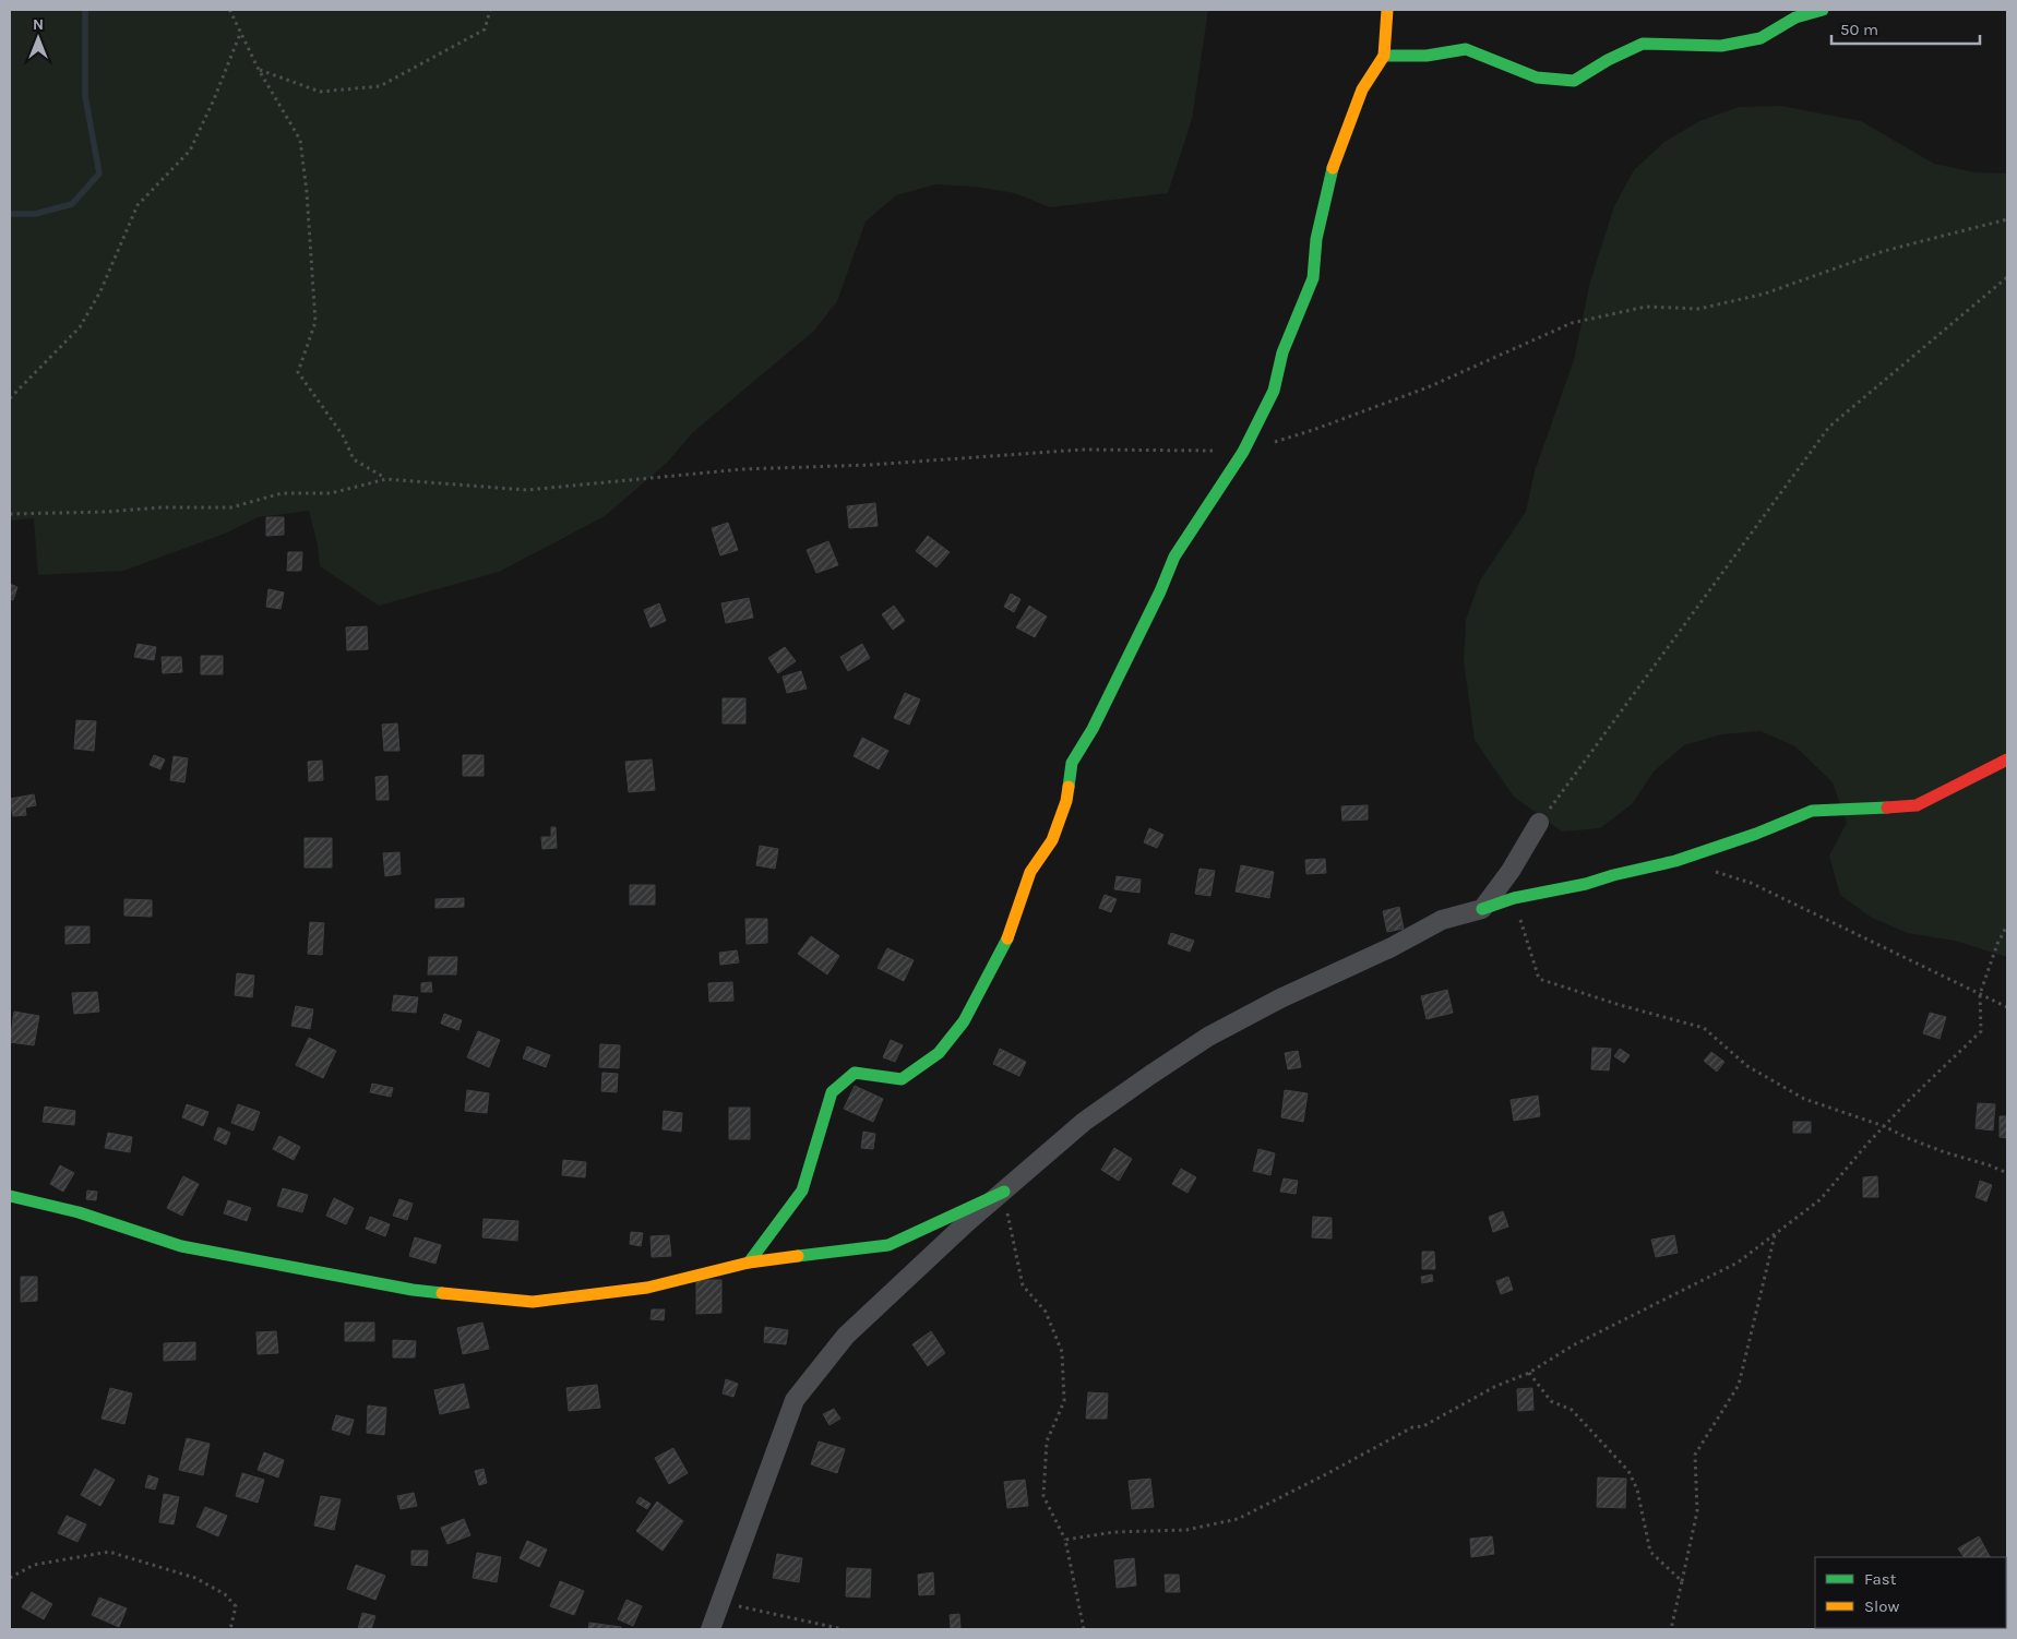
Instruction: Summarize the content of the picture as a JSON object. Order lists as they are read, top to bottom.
{
  "legend": ["Fast", "Slow"],
  "scale_bar": "50 m",
  "north": "top"
}
